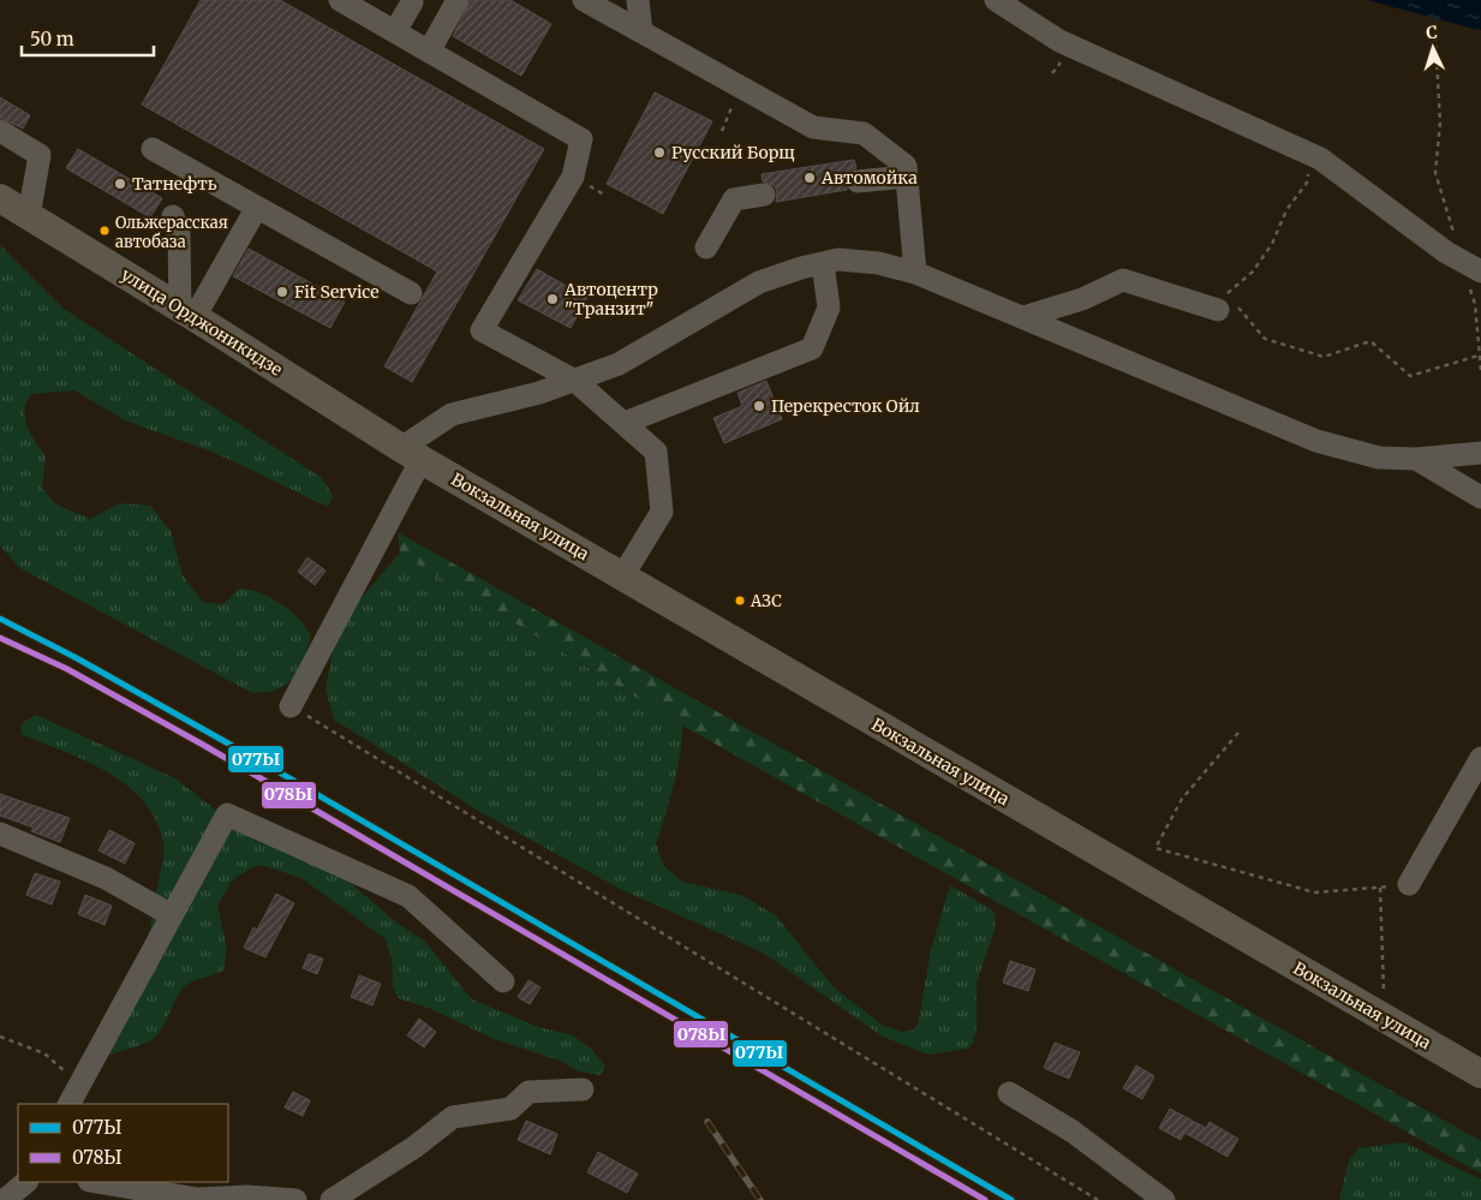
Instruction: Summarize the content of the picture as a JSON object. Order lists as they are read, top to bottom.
{
  "streets": {
    "main road": ["улица Орджоникидзе", "Вокзальная улица"]
  },
  "crossings": [
    ["улица Орджоникидзе", "Вокзальная улица"]
  ],
  "places": [
    "Русский Борщ",
    "Автомойка",
    "Татнефть",
    "Ольжерасская автобаза",
    "Fit Service",
    "Автоцентр \"Транзит\"",
    "Перекресток Ойл",
    "АЗС"
  ],
  "lines": ["transit line 077Ы", "transit line 078Ы"],
  "legend": ["077Ы", "078Ы"],
  "scale_bar": "50 m",
  "north": "top"
}
